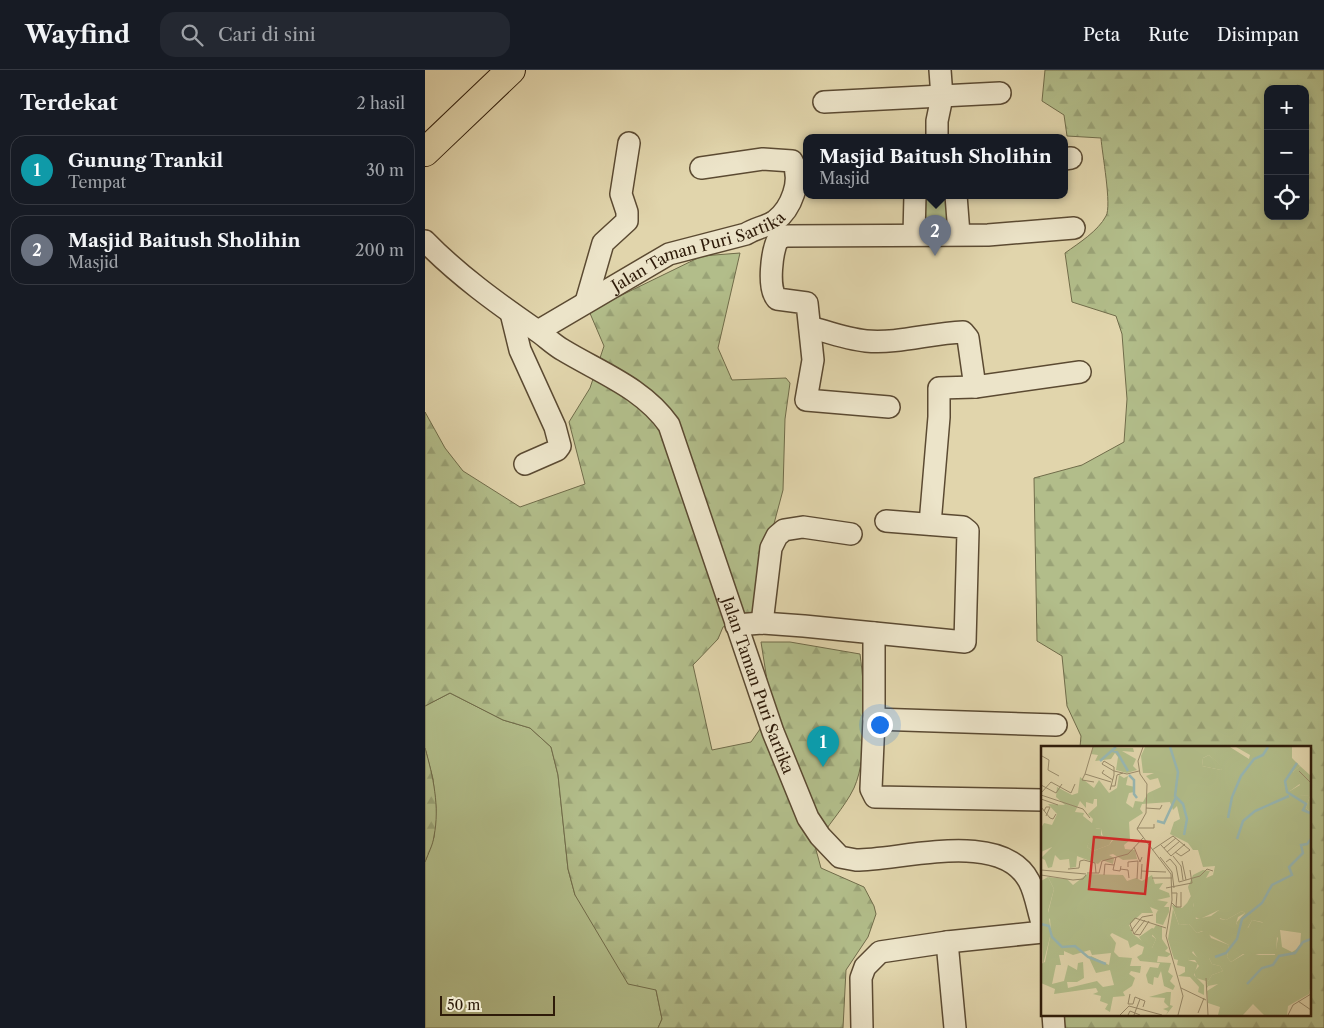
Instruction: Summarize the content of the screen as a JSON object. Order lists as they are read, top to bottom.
{
  "streets": {
    "street": ["Jalan Taman Puri Sartika"]
  },
  "scale_bar": "50 m",
  "page": {
    "header": "Wayfind",
    "search": "Cari di sini",
    "nav": ["Peta", "Rute", "Disimpan"],
    "heading": ["Terdekat", "2 hasil"],
    "map_buttons": ["+", "−"],
    "popup": ["Masjid Baitush Sholihin", "Masjid"],
    "list": [
      {
        "mark": "1",
        "name": "Gunung Trankil",
        "note": "Tempat",
        "value": "30 m"
      },
      {
        "mark": "2",
        "name": "Masjid Baitush Sholihin",
        "note": "Masjid",
        "value": "200 m"
      }
    ],
    "pins": ["2", "1"],
    "scale": "50 m"
  }
}
